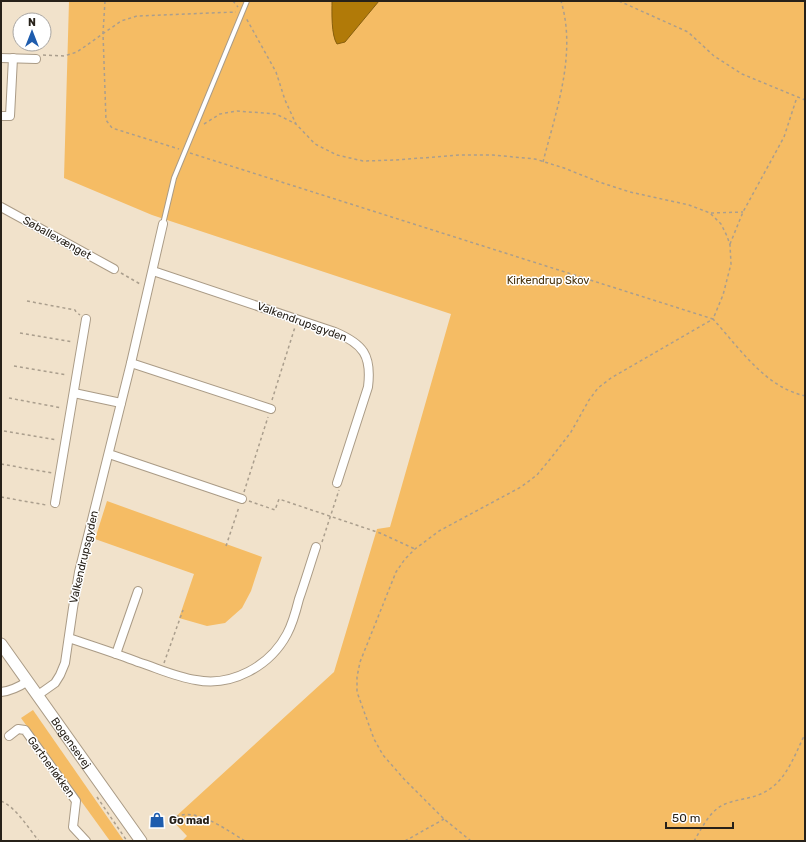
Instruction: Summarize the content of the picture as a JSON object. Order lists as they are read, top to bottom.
{
  "streets": {
    "main road": ["Bogensevej"],
    "street": ["Søballevænget", "Valkendrupsgyden", "Gartnerløkken"]
  },
  "crossings": [
    ["Valkendrupsgyden", "Bogensevej"]
  ],
  "parks": ["Kirkendrup Skov"],
  "places": {
    "shop": ["Go mad"]
  },
  "scale_bar": "50 m",
  "north": "top"
}
